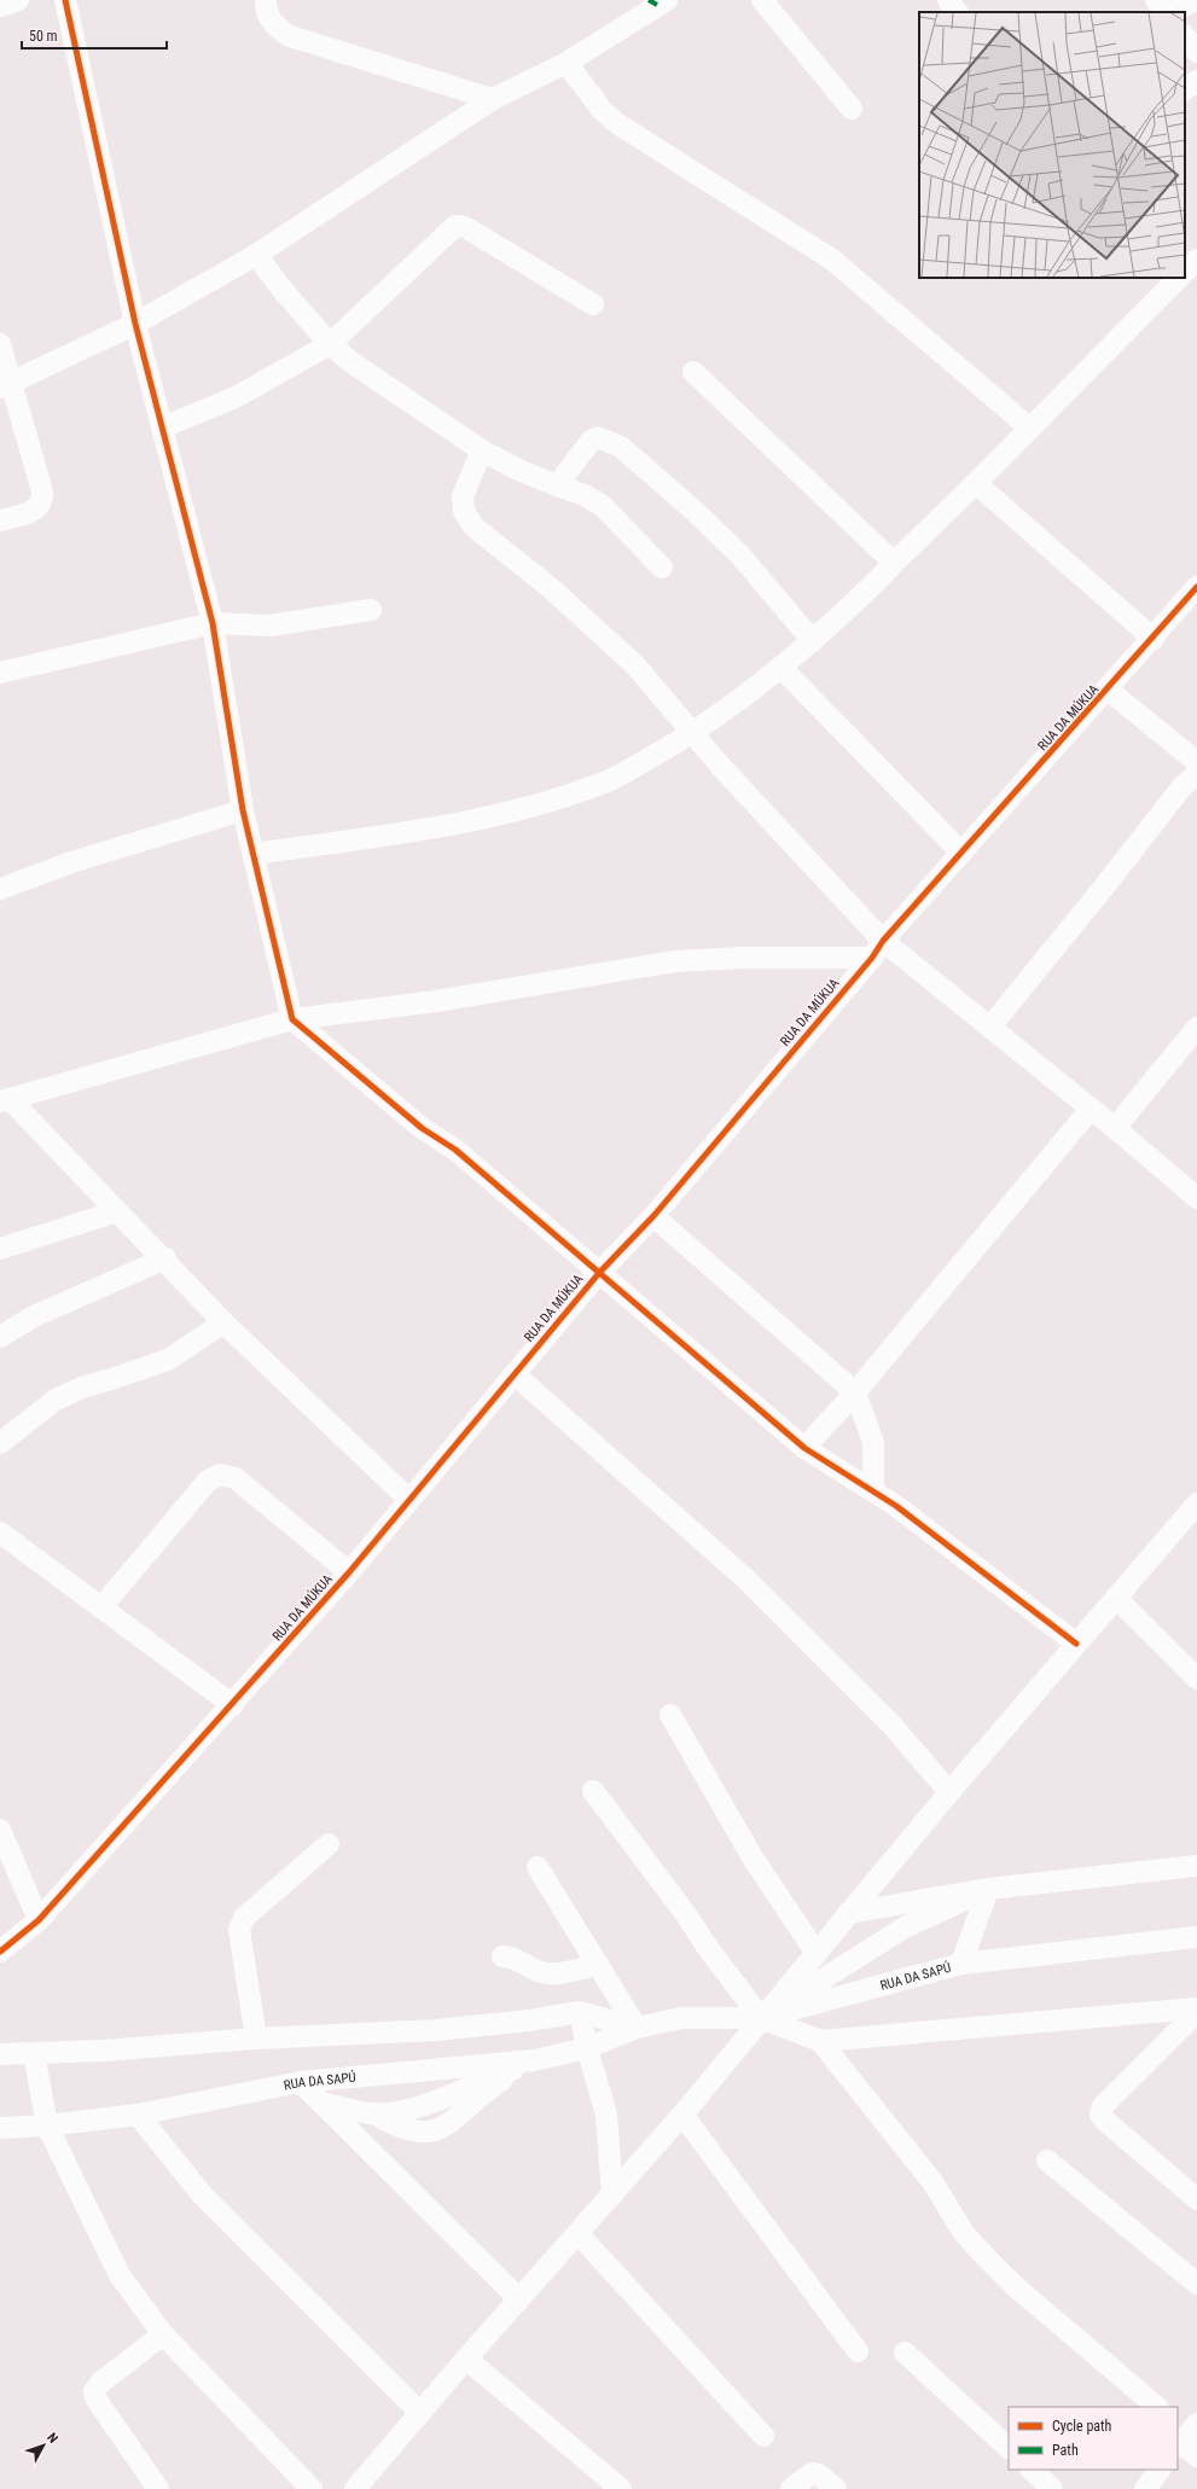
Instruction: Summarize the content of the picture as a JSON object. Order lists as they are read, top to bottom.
{
  "streets": {
    "street": ["RUA DA MÚKUA", "RUA DA SAPÚ"]
  },
  "legend": ["Cycle path", "Path"],
  "scale_bar": "50 m",
  "north": "top right"
}
